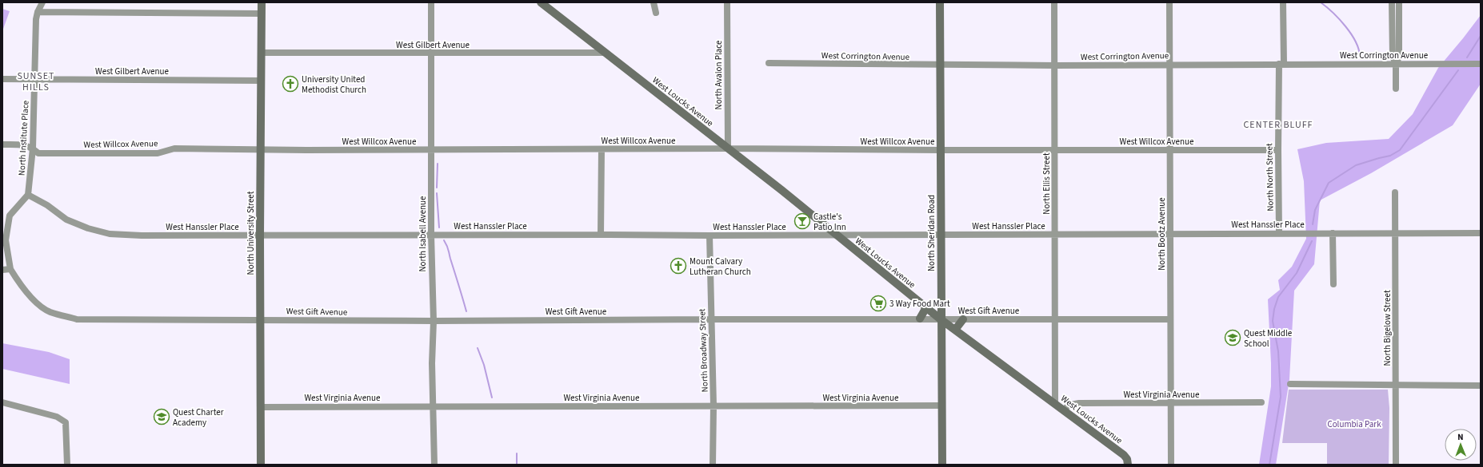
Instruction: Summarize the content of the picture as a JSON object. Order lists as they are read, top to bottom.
{
  "streets": {
    "main road": ["West Loucks Avenue", "North University Street", "North Sheridan Road"],
    "street": [
      "West Gilbert Avenue",
      "West Corrington Avenue",
      "North Avalon Place",
      "North Institute Place",
      "West Willcox Avenue",
      "North North Street",
      "North Ellis Street",
      "West Hanssler Place",
      "North Isabell Avenue",
      "North Bootz Avenue",
      "West Gift Avenue",
      "North Bigelow Street",
      "North Broadway Street",
      "West Virginia Avenue"
    ]
  },
  "crossings": [
    ["West Gilbert Avenue", "West Loucks Avenue"],
    ["West Gilbert Avenue", "North Institute Place"],
    ["West Gilbert Avenue", "North University Street"],
    ["West Gilbert Avenue", "North Isabell Avenue"],
    ["West Corrington Avenue", "North North Street"],
    ["West Corrington Avenue", "North Ellis Street"],
    ["West Corrington Avenue", "North Sheridan Road"],
    ["West Corrington Avenue", "North Bootz Avenue"],
    ["North Avalon Place", "West Loucks Avenue"],
    ["North Avalon Place", "West Willcox Avenue"],
    ["West Loucks Avenue", "West Willcox Avenue"],
    ["West Loucks Avenue", "North Ellis Street"],
    ["West Loucks Avenue", "West Hanssler Place"],
    ["West Loucks Avenue", "North Sheridan Road"],
    ["West Loucks Avenue", "West Gift Avenue"],
    ["West Loucks Avenue", "West Virginia Avenue"],
    ["North Institute Place", "West Willcox Avenue"],
    ["North Institute Place", "West Hanssler Place"],
    ["West Willcox Avenue", "North North Street"],
    ["West Willcox Avenue", "North Ellis Street"],
    ["West Willcox Avenue", "North University Street"],
    ["West Willcox Avenue", "North Sheridan Road"],
    ["West Willcox Avenue", "North Isabell Avenue"],
    ["West Willcox Avenue", "North Bootz Avenue"],
    ["North North Street", "West Hanssler Place"],
    ["North Ellis Street", "West Hanssler Place"],
    ["North Ellis Street", "West Gift Avenue"],
    ["West Hanssler Place", "North University Street"],
    ["West Hanssler Place", "North Sheridan Road"],
    ["West Hanssler Place", "North Isabell Avenue"],
    ["West Hanssler Place", "North Bootz Avenue"],
    ["West Hanssler Place", "North Bigelow Street"],
    ["West Hanssler Place", "North Broadway Street"],
    ["North University Street", "West Gift Avenue"],
    ["North University Street", "West Virginia Avenue"],
    ["North Sheridan Road", "West Gift Avenue"],
    ["North Sheridan Road", "West Virginia Avenue"],
    ["North Isabell Avenue", "West Gift Avenue"],
    ["North Isabell Avenue", "West Virginia Avenue"],
    ["North Bootz Avenue", "West Gift Avenue"],
    ["North Bootz Avenue", "West Virginia Avenue"],
    ["West Gift Avenue", "North Broadway Street"],
    ["North Broadway Street", "West Virginia Avenue"]
  ],
  "districts": ["SUNSET HILLS", "CENTER BLUFF"],
  "parks": ["Columbia Park"],
  "places": {
    "church": ["University United Methodist Church", "Mount Calvary Lutheran Church"],
    "bar": ["Castle's Patio Inn"],
    "supermarket": ["3 Way Food Mart"],
    "school or university": ["Quest Middle School", "Quest Charter Academy"]
  },
  "north": "top"
}
